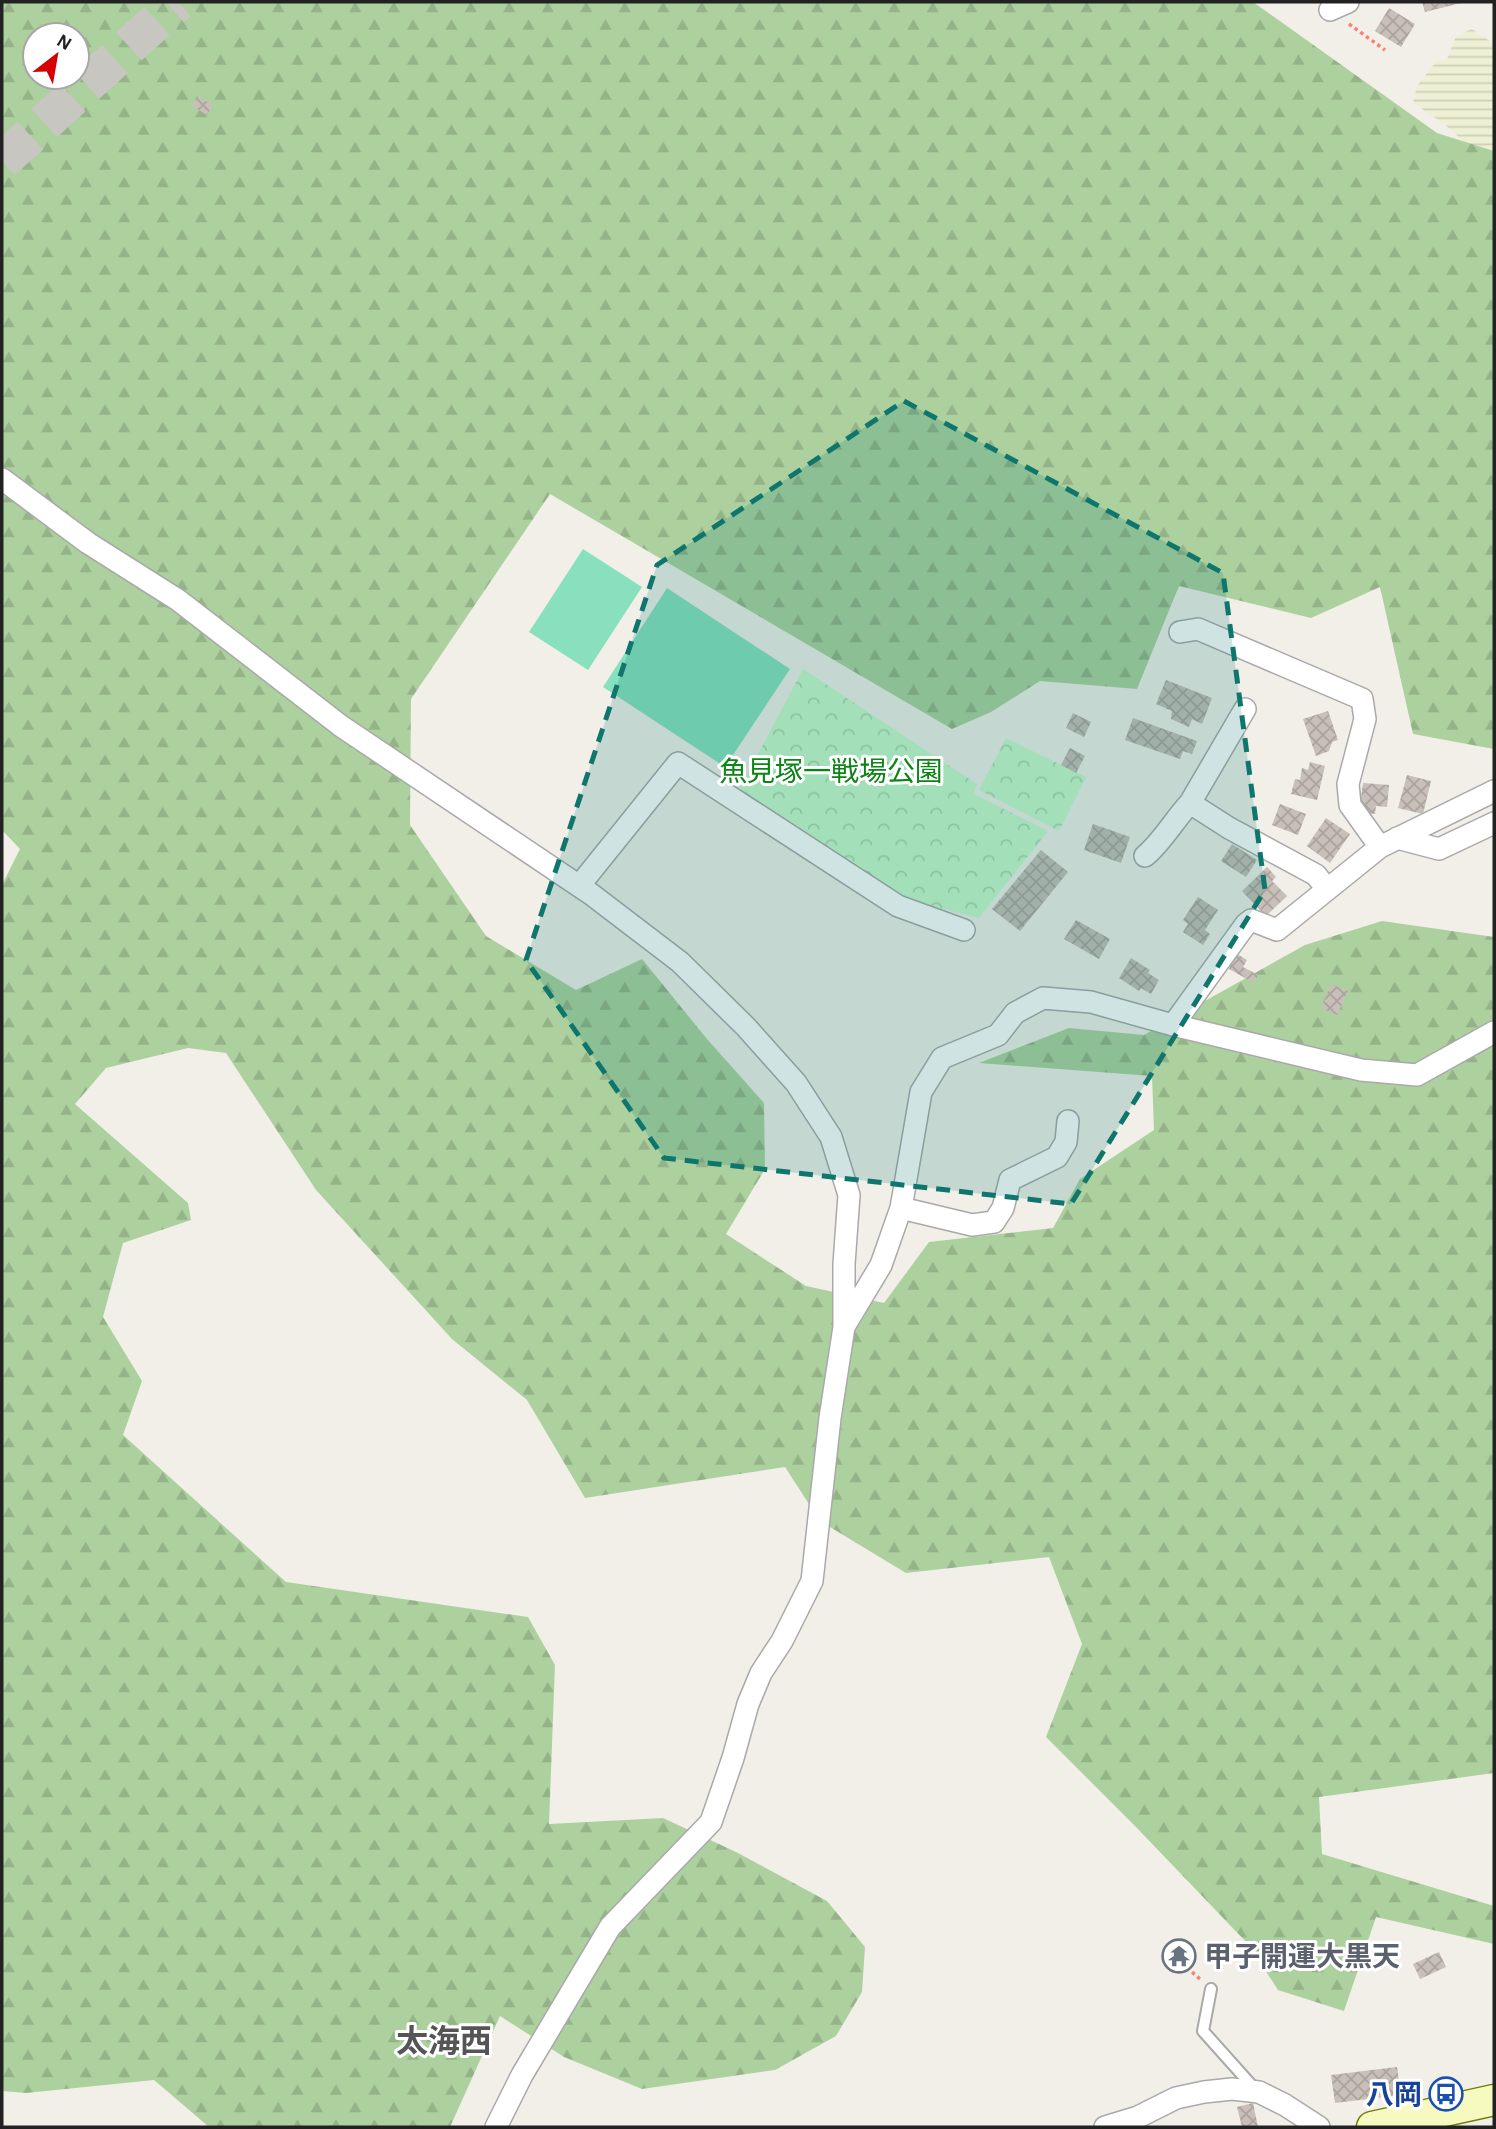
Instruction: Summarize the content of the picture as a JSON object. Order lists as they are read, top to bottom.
{
  "districts": ["太海西"],
  "parks": ["魚見塚一戦場公園"],
  "places": {
    "temple": ["甲子開運大黒天"],
    "bus stop": ["八岡"]
  },
  "north": "top right"
}
